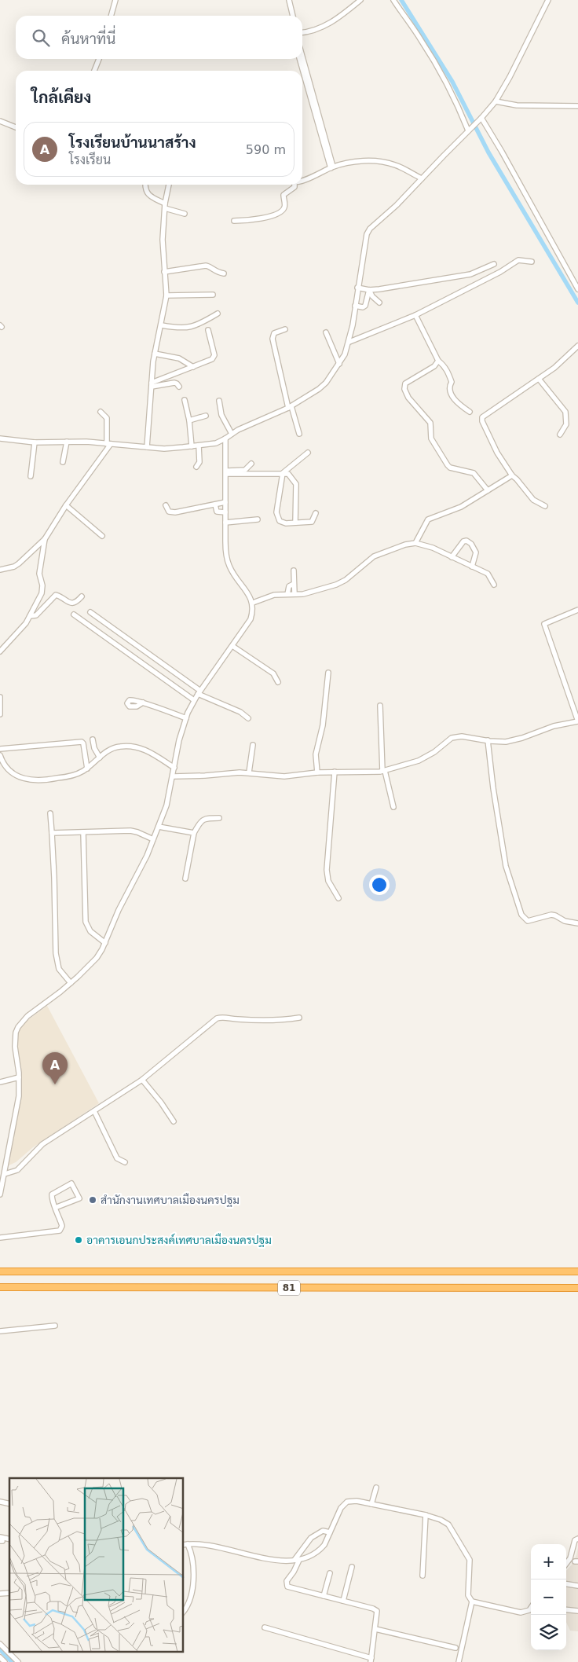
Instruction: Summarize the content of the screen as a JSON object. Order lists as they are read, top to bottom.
{
  "streets": {
    "highway": ["81"]
  },
  "places": ["สำนักงานเทศบาลเมืองนครปฐม", "อาคารเอนกประสงค์เทศบาลเมืองนครปฐม"],
  "page": {
    "search": "ค้นหาที่นี่",
    "heading": "ใกล้เคียง",
    "list": [
      {
        "mark": "A",
        "name": "โรงเรียนบ้านนาสร้าง",
        "note": "โรงเรียน",
        "value": "590 m"
      }
    ],
    "pins": "A",
    "map_buttons": ["+", "−"]
  }
}
